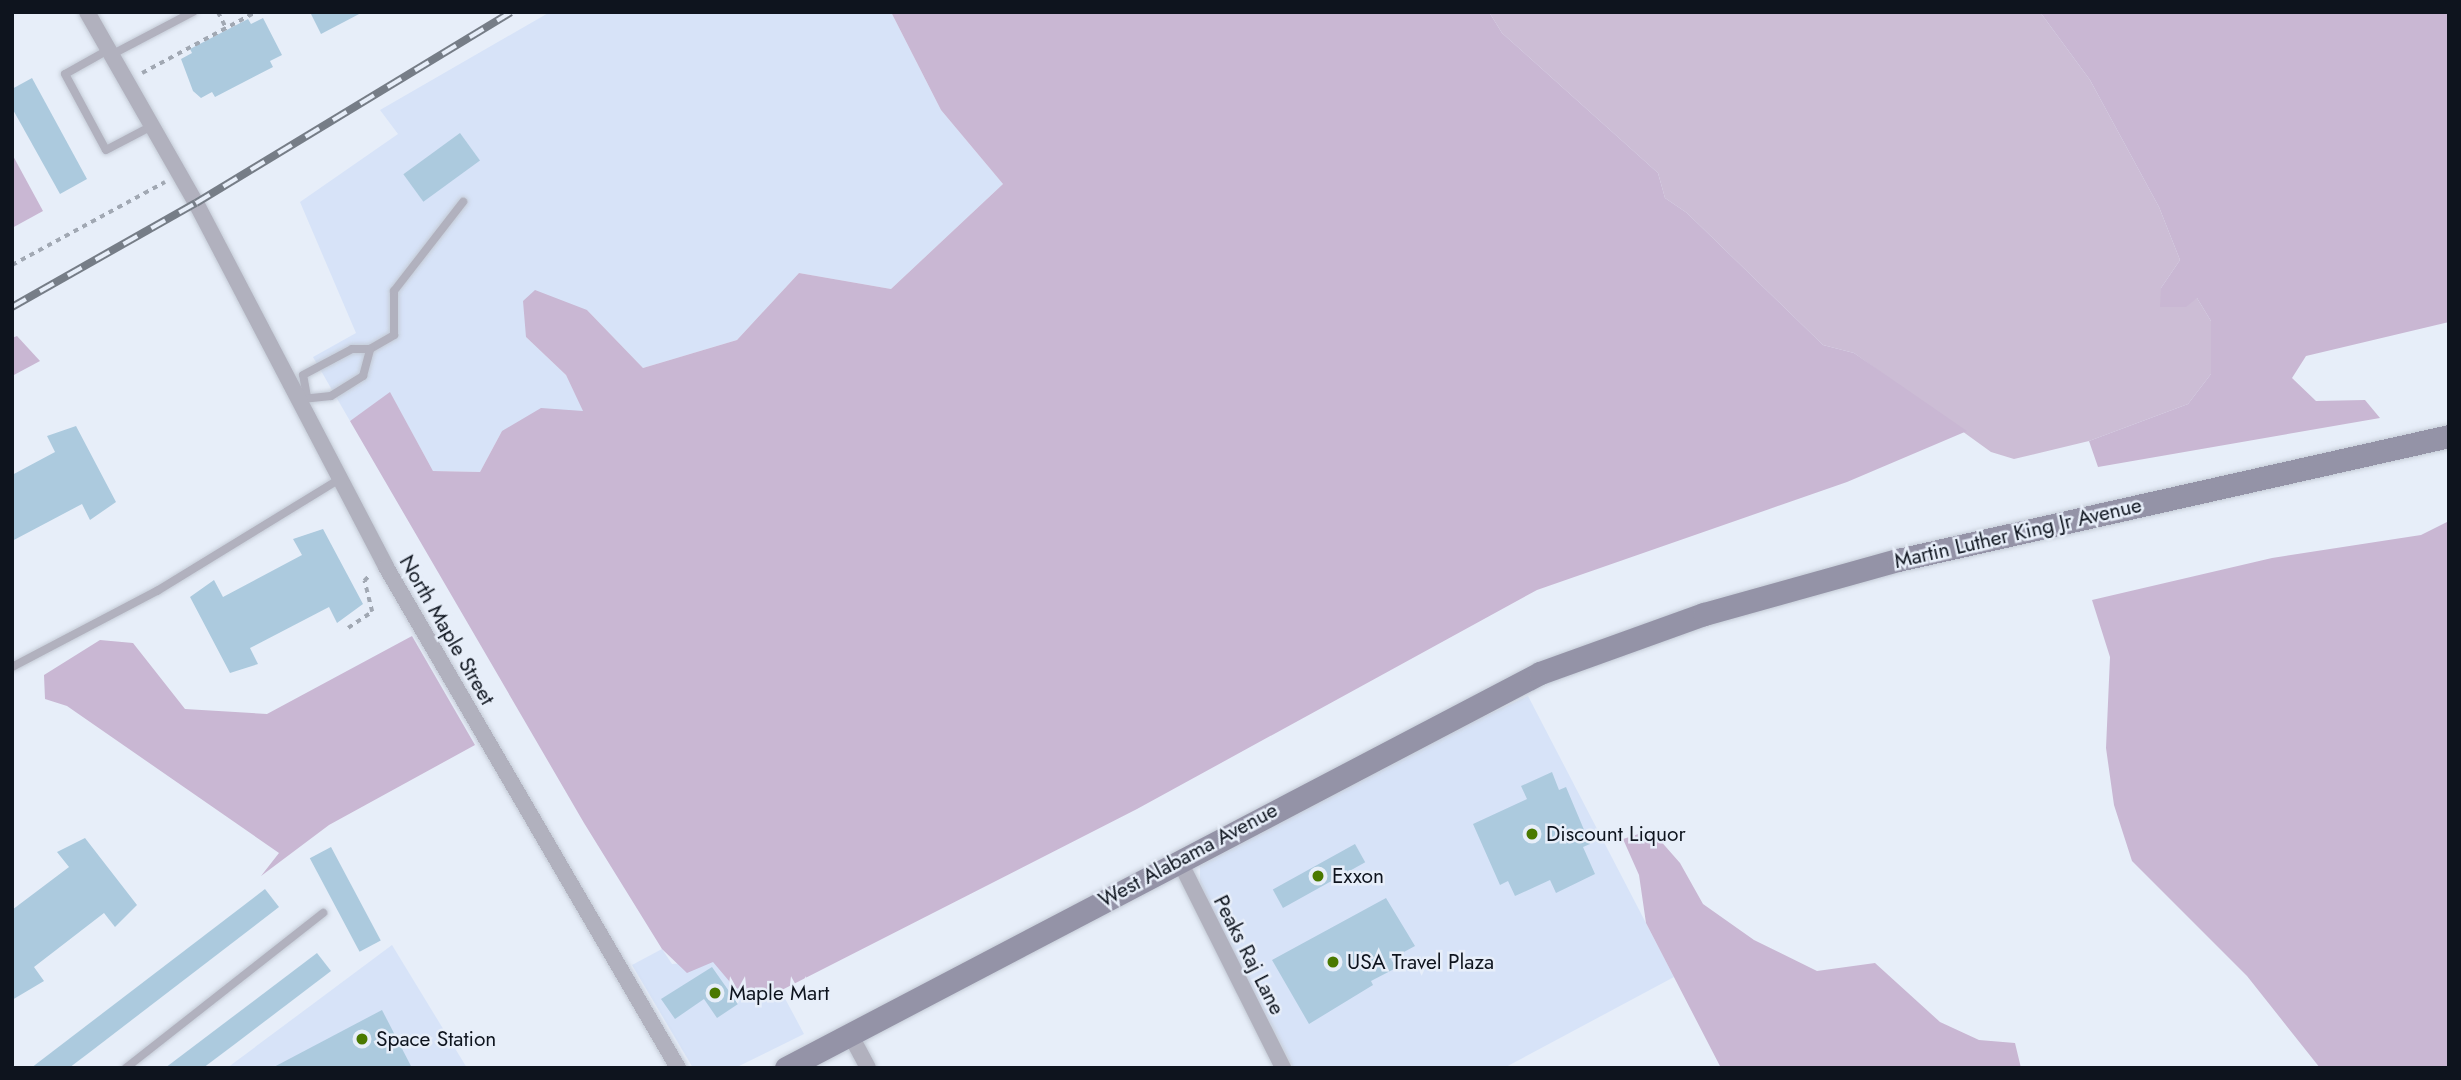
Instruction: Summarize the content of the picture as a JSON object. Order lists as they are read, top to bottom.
{
  "streets": {
    "main road": ["Martin Luther King Jr Avenue", "West Alabama Avenue"],
    "street": ["North Maple Street", "Peaks Raj Lane"]
  },
  "crossings": [
    ["Martin Luther King Jr Avenue", "West Alabama Avenue"],
    ["West Alabama Avenue", "Peaks Raj Lane"]
  ],
  "places": [
    "Discount Liquor",
    "Exxon",
    "USA Travel Plaza",
    "Maple Mart",
    "Space Station"
  ]
}
